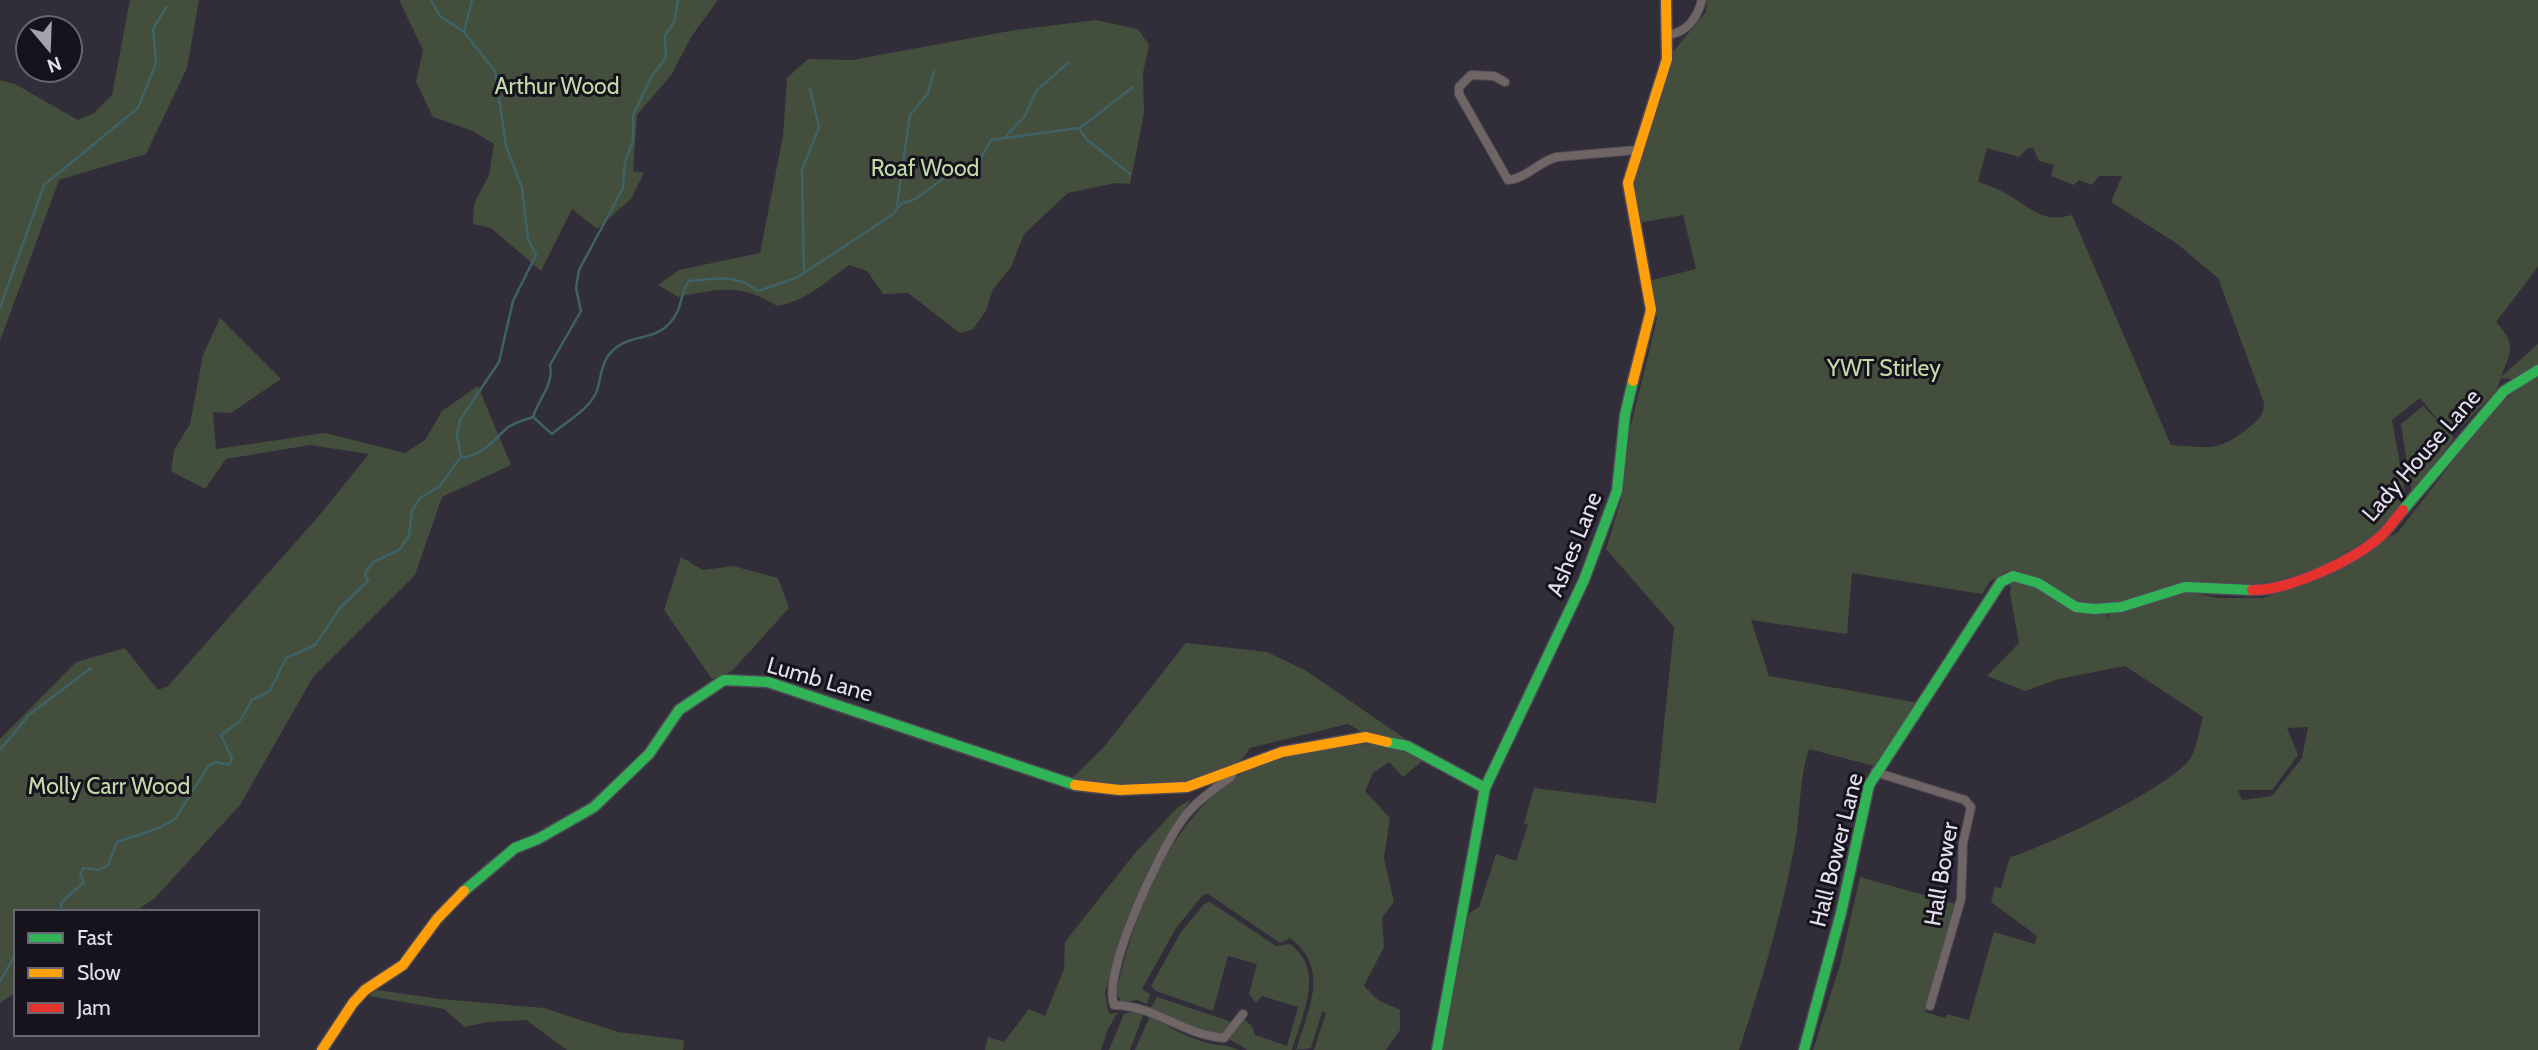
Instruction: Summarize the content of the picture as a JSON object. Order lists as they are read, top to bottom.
{
  "streets": {
    "street": [
      "Lady House Lane",
      "Ashes Lane",
      "Lumb Lane",
      "Hall Bower Lane",
      "Hall Bower"
    ]
  },
  "crossings": [
    ["Lady House Lane", "Hall Bower Lane"],
    ["Ashes Lane", "Lumb Lane"],
    ["Hall Bower Lane", "Hall Bower"]
  ],
  "parks": [
    "Arthur Wood",
    "Roaf Wood",
    "YWT Stirley",
    "Molly Carr Wood"
  ],
  "legend": ["Fast", "Slow", "Jam"],
  "north": "bottom"
}
